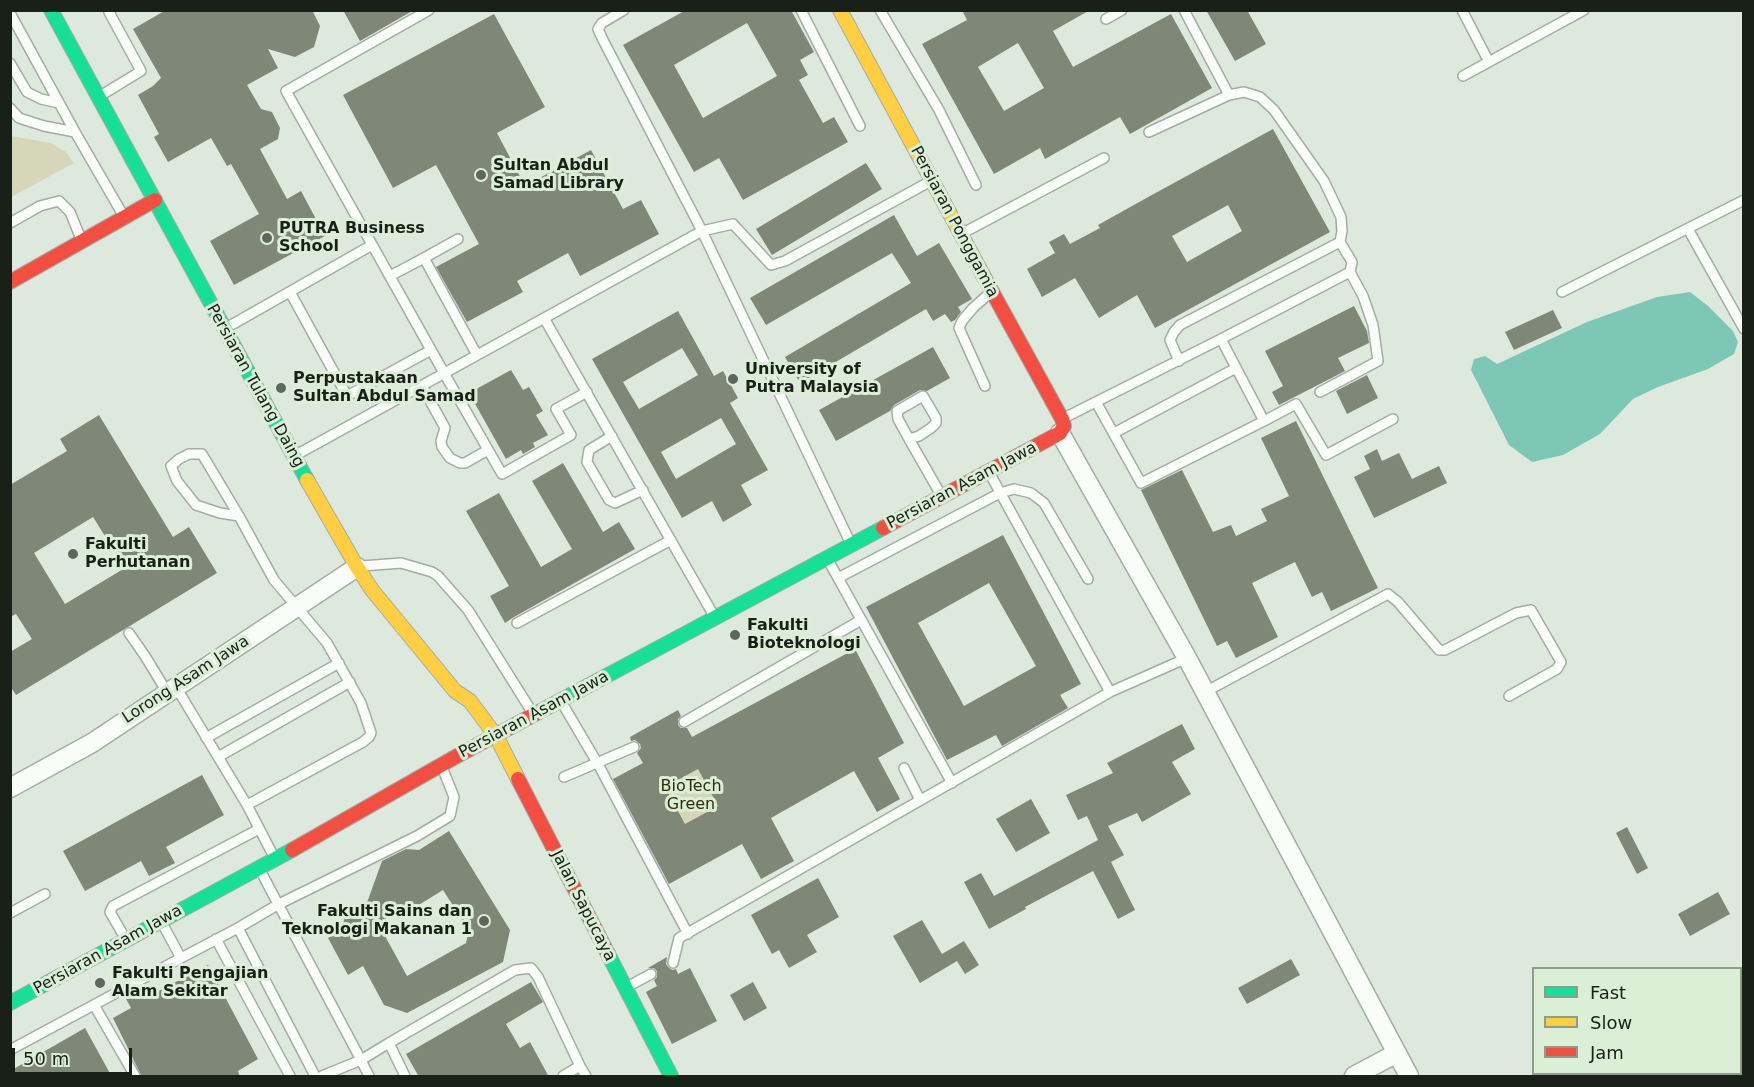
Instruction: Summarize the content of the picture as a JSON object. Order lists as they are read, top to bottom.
{
  "streets": {
    "street": [
      "Persiaran Ponggamia",
      "Persiaran Tulang Daing",
      "Persiaran Asam Jawa",
      "Lorong Asam Jawa",
      "Jalan Sapucaya"
    ]
  },
  "crossings": [
    ["Persiaran Ponggamia", "Persiaran Asam Jawa"],
    ["Persiaran Tulang Daing", "Persiaran Asam Jawa"],
    ["Persiaran Tulang Daing", "Lorong Asam Jawa"],
    ["Persiaran Tulang Daing", "Jalan Sapucaya"],
    ["Persiaran Asam Jawa", "Jalan Sapucaya"]
  ],
  "parks": ["BioTech Green"],
  "places": [
    "Sultan Abdul Samad Library",
    "PUTRA Business School",
    "University of Putra Malaysia",
    "Perpustakaan Sultan Abdul Samad",
    "Fakulti Perhutanan",
    "Fakulti Bioteknologi",
    "Fakulti Sains dan Teknologi Makanan 1",
    "Fakulti Pengajian Alam Sekitar"
  ],
  "legend": ["Fast", "Slow", "Jam"],
  "scale_bar": "50 m"
}
